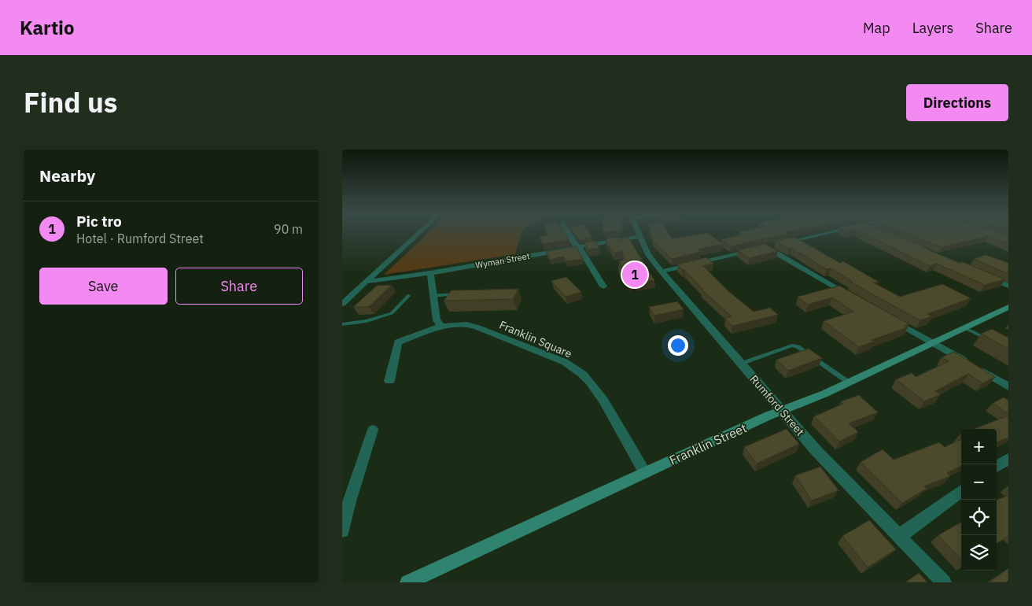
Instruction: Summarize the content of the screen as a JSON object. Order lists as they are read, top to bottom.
{
  "streets": {
    "street": [
      "Wyman Street",
      "Franklin Square",
      "Rumford Street",
      "Franklin Street"
    ]
  },
  "crossings": [
    ["Wyman Street", "Rumford Street"],
    ["Franklin Square", "Franklin Street"],
    ["Rumford Street", "Franklin Street"]
  ],
  "page": {
    "header": "Kartio",
    "nav": ["Map", "Layers", "Share"],
    "title": "Find us",
    "buttons": [
      "Directions",
      ["Save", "Share"]
    ],
    "heading": "Nearby",
    "list": [
      {
        "mark": "1",
        "name": "Pic tro",
        "note": "Hotel · Rumford Street",
        "value": "90 m"
      }
    ],
    "pins": "1",
    "map_buttons": ["+", "−"]
  }
}
